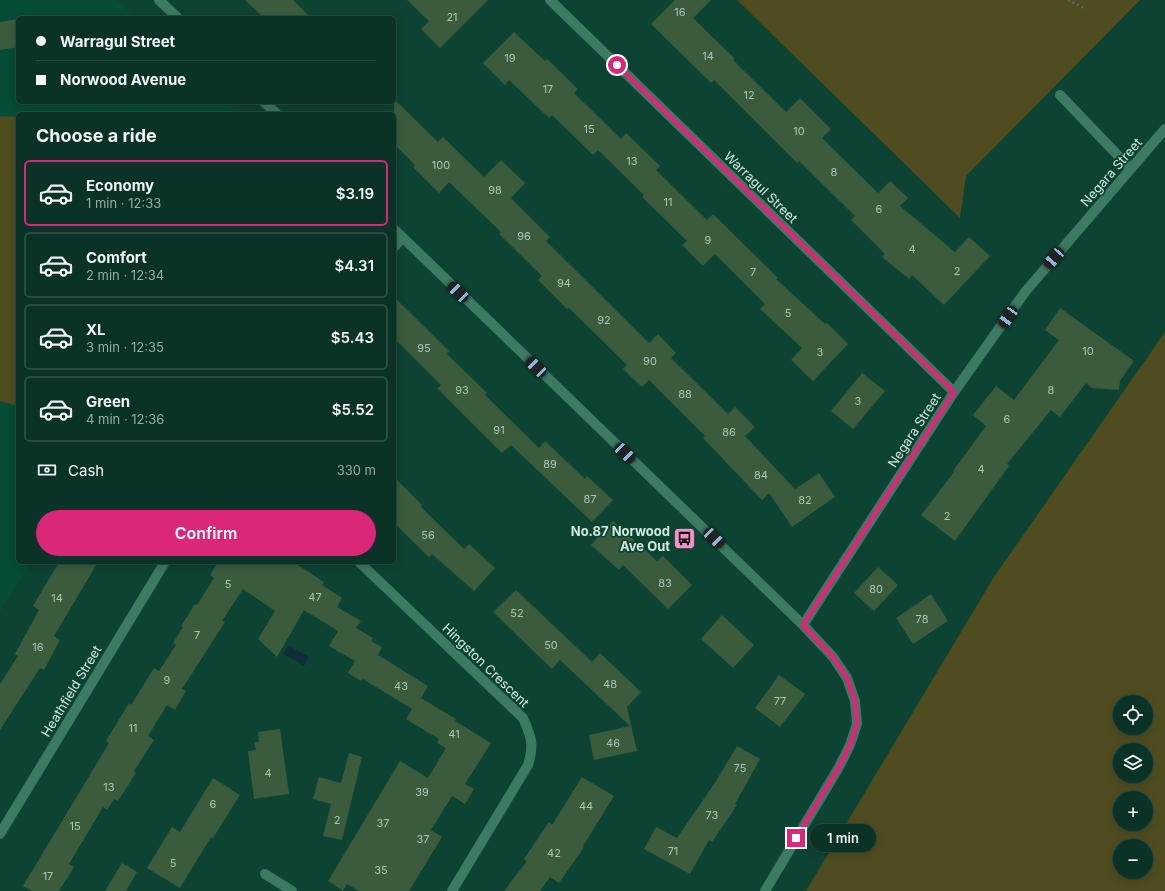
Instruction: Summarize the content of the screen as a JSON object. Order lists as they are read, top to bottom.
{
  "streets": {
    "street": [
      "Negara Street",
      "Warragul Street",
      "Hingston Crescent",
      "Heathfield Street"
    ]
  },
  "crossings": [
    ["Negara Street", "Warragul Street"]
  ],
  "places": {
    "bus stop": ["No.87 Norwood Ave Out"]
  },
  "house_numbers": [
    "16",
    "21",
    "14",
    "19",
    "17",
    "12",
    "15",
    "10",
    "13",
    "100",
    "8",
    "98",
    "11",
    "6",
    "96",
    "9",
    "4",
    "2",
    "7",
    "94",
    "5",
    "92",
    "95",
    "10",
    "3",
    "90",
    "93",
    "8",
    "88",
    "3",
    "6",
    "91",
    "86",
    "89",
    "4",
    "84",
    "87",
    "82",
    "2",
    "56",
    "83",
    "5",
    "80",
    "47",
    "14",
    "52",
    "78",
    "7",
    "50",
    "16",
    "9",
    "48",
    "43",
    "77",
    "11",
    "41",
    "46",
    "75",
    "4",
    "13",
    "39",
    "6",
    "44",
    "73",
    "2",
    "37",
    "15",
    "37",
    "71",
    "42",
    "5",
    "35",
    "17"
  ],
  "page": {
    "banner": ["Warragul Street", "Norwood Avenue"],
    "heading": "Choose a ride",
    "list": [
      {
        "name": "Economy",
        "note": "1 min · 12:33",
        "value": "$3.19"
      },
      {
        "name": "Comfort",
        "note": "2 min · 12:34",
        "value": "$4.31"
      },
      {
        "name": "XL",
        "note": "3 min · 12:35",
        "value": "$5.43"
      },
      {
        "name": "Green",
        "note": "4 min · 12:36",
        "value": "$5.52"
      }
    ],
    "pay": ["Cash", "330 m"],
    "buttons": "Confirm",
    "map_buttons": ["+", "−"],
    "bubble": "1 min"
  }
}
